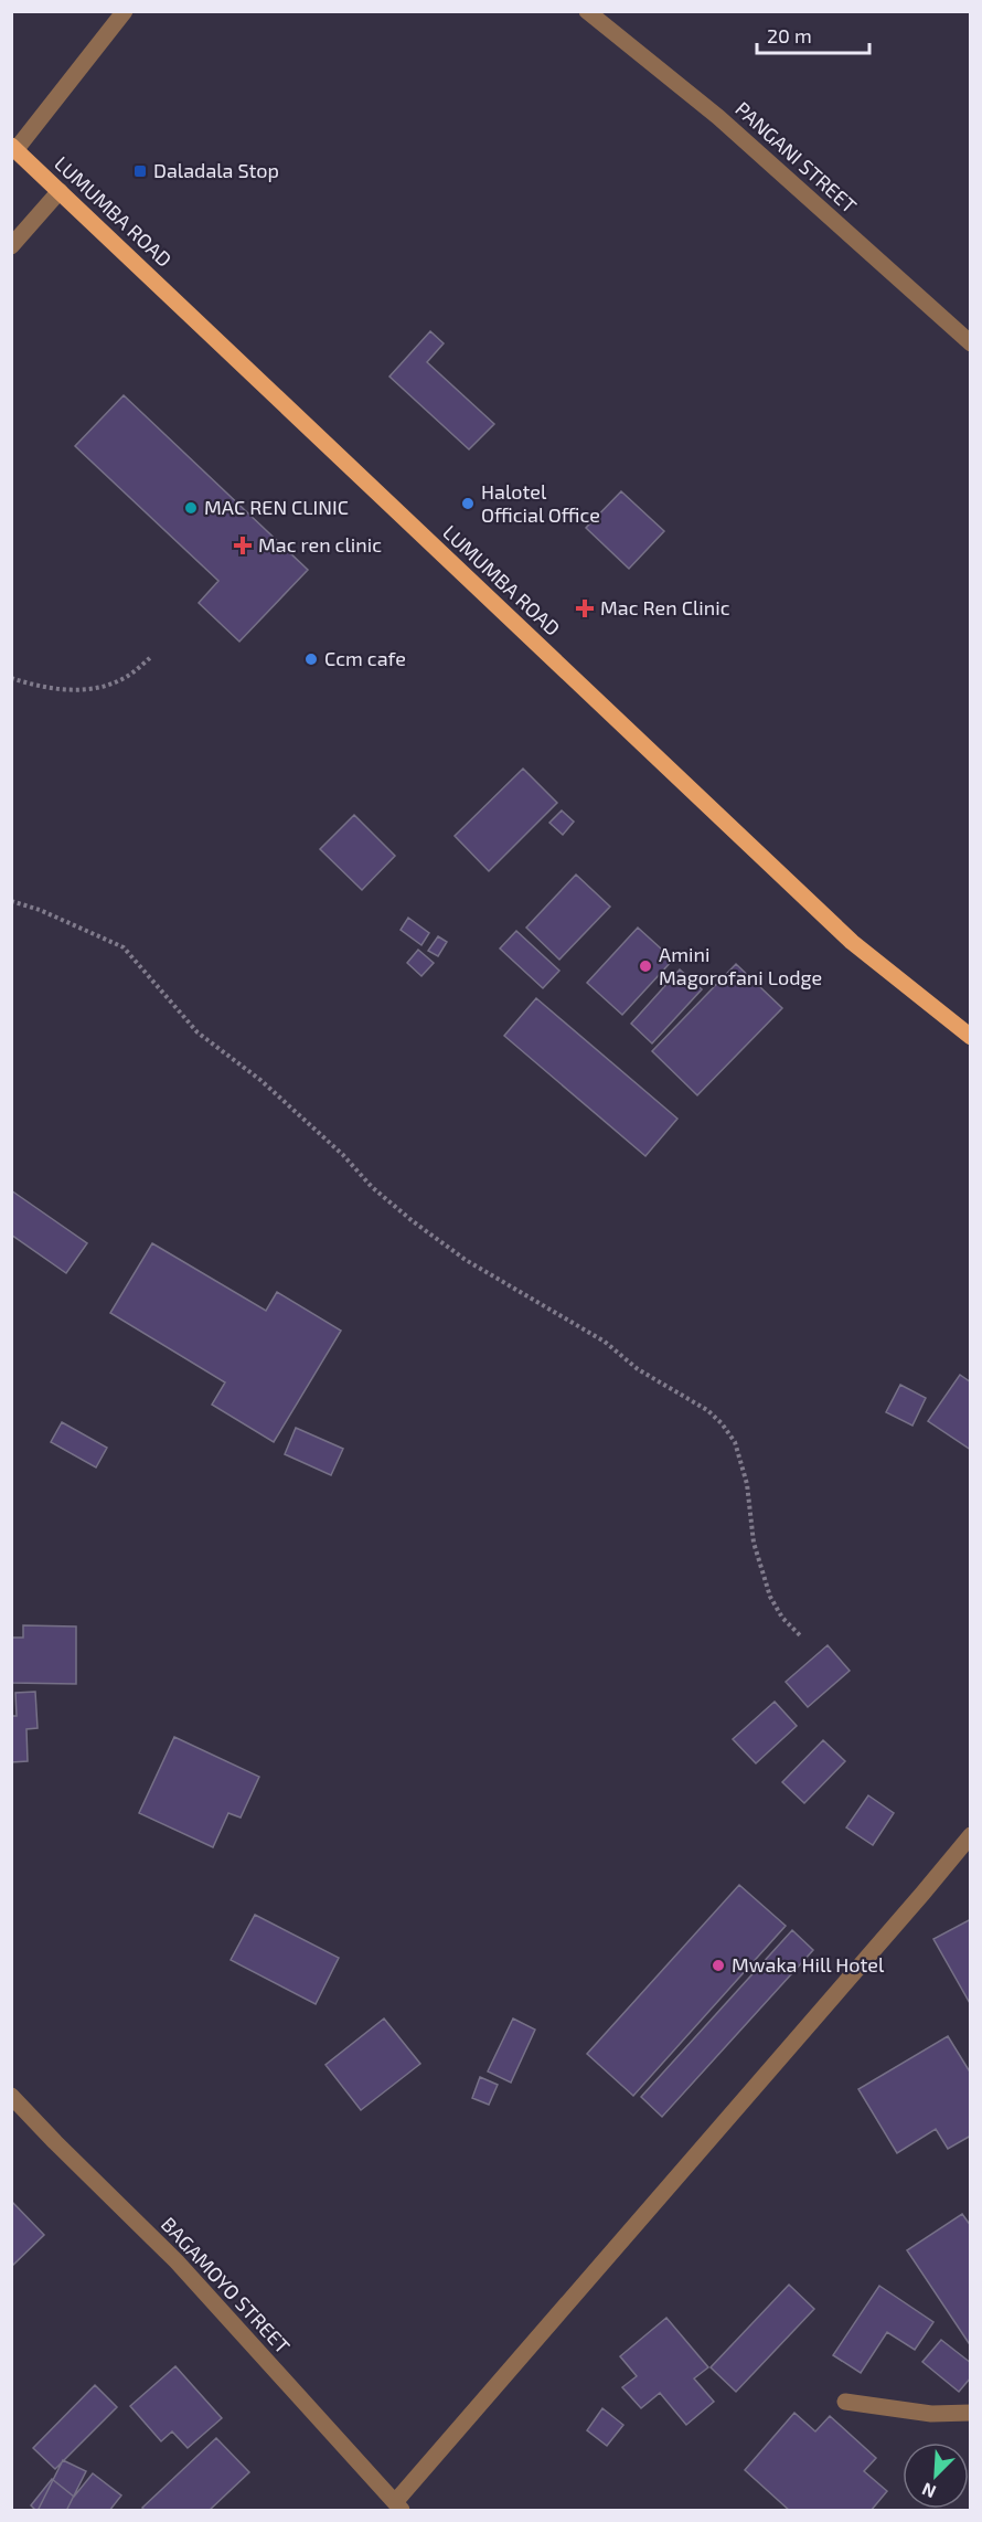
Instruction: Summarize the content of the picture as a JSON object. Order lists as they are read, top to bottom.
{
  "streets": {
    "main road": ["LUMUMBA ROAD"],
    "street": ["PANGANI STREET", "BAGAMOYO STREET"]
  },
  "places": {
    "transit": ["Daladala Stop"],
    "other": [
      "Halotel Official Office",
      "MAC REN CLINIC",
      "Ccm cafe",
      "Amini Magorofani Lodge",
      "Mwaka Hill Hotel"
    ],
    "health": ["Mac ren clinic", "Mac Ren Clinic"]
  },
  "scale_bar": "20 m",
  "north": "bottom left"
}
